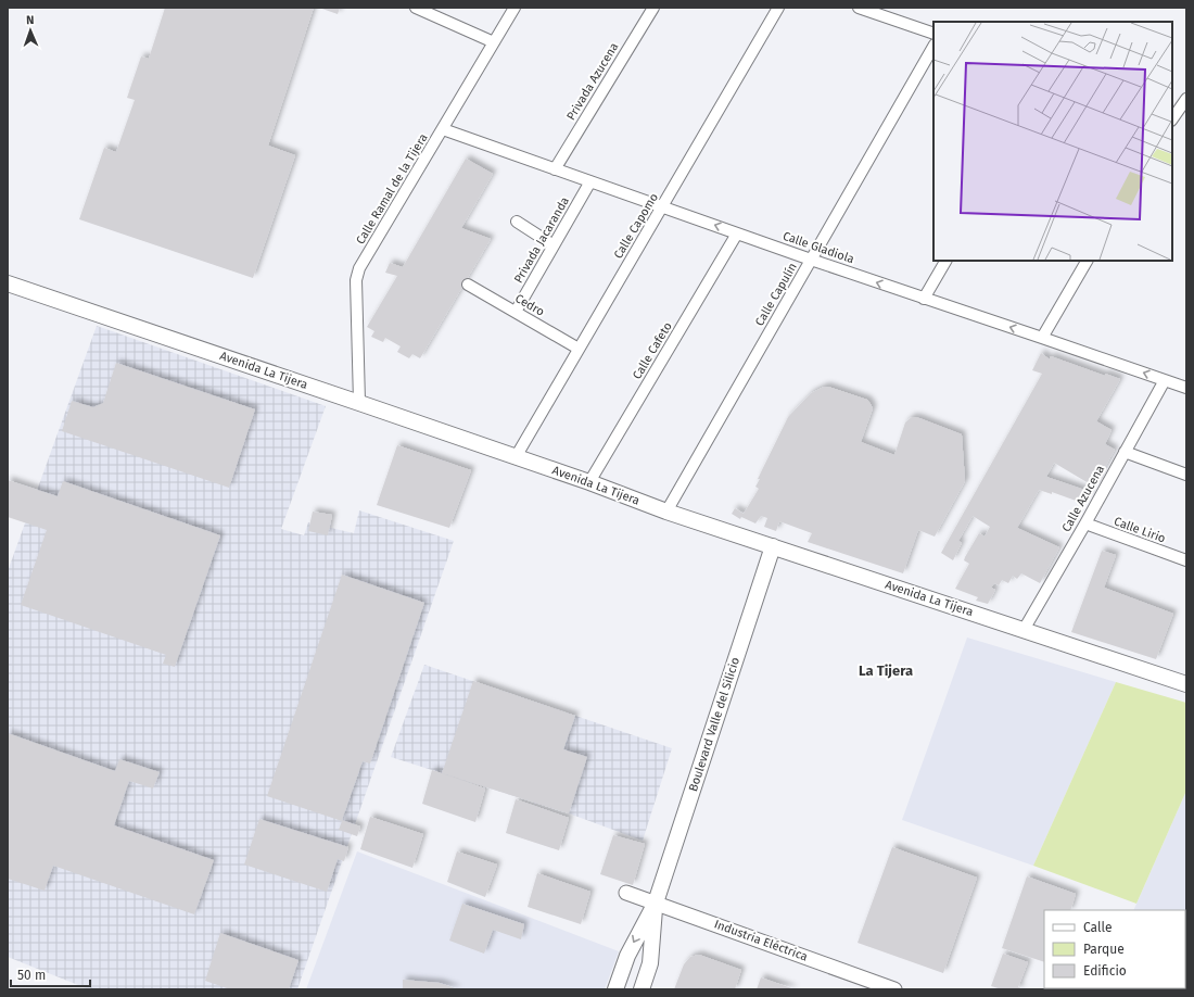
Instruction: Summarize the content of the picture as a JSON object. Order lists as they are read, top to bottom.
{
  "streets": {
    "main road": ["Avenida La Tijera", "Boulevard Valle del Silicio"],
    "street": [
      "Privada Azucena",
      "Calle Ramal de la Tijera",
      "Calle Capomo",
      "Privada Jacaranda",
      "Calle Gladiola",
      "Calle Capulín",
      "Cedro",
      "Calle Cafeto",
      "Calle Azucena",
      "Calle Lirio",
      "Industria Eléctrica"
    ]
  },
  "crossings": [
    ["Privada Azucena", "Calle Gladiola"],
    ["Calle Ramal de la Tijera", "Calle Gladiola"],
    ["Calle Ramal de la Tijera", "Avenida La Tijera"],
    ["Calle Capomo", "Calle Gladiola"],
    ["Calle Capomo", "Cedro"],
    ["Calle Capomo", "Avenida La Tijera"],
    ["Privada Jacaranda", "Calle Gladiola"],
    ["Privada Jacaranda", "Cedro"],
    ["Calle Gladiola", "Calle Capulín"],
    ["Calle Gladiola", "Calle Cafeto"],
    ["Calle Gladiola", "Calle Azucena"],
    ["Calle Capulín", "Avenida La Tijera"],
    ["Calle Cafeto", "Avenida La Tijera"],
    ["Avenida La Tijera", "Calle Azucena"],
    ["Avenida La Tijera", "Boulevard Valle del Silicio"],
    ["Calle Azucena", "Calle Lirio"],
    ["Boulevard Valle del Silicio", "Industria Eléctrica"]
  ],
  "one_way": ["Calle Gladiola"],
  "districts": ["La Tijera"],
  "legend": ["Calle", "Parque", "Edificio"],
  "scale_bar": "50 m",
  "north": "top"
}
